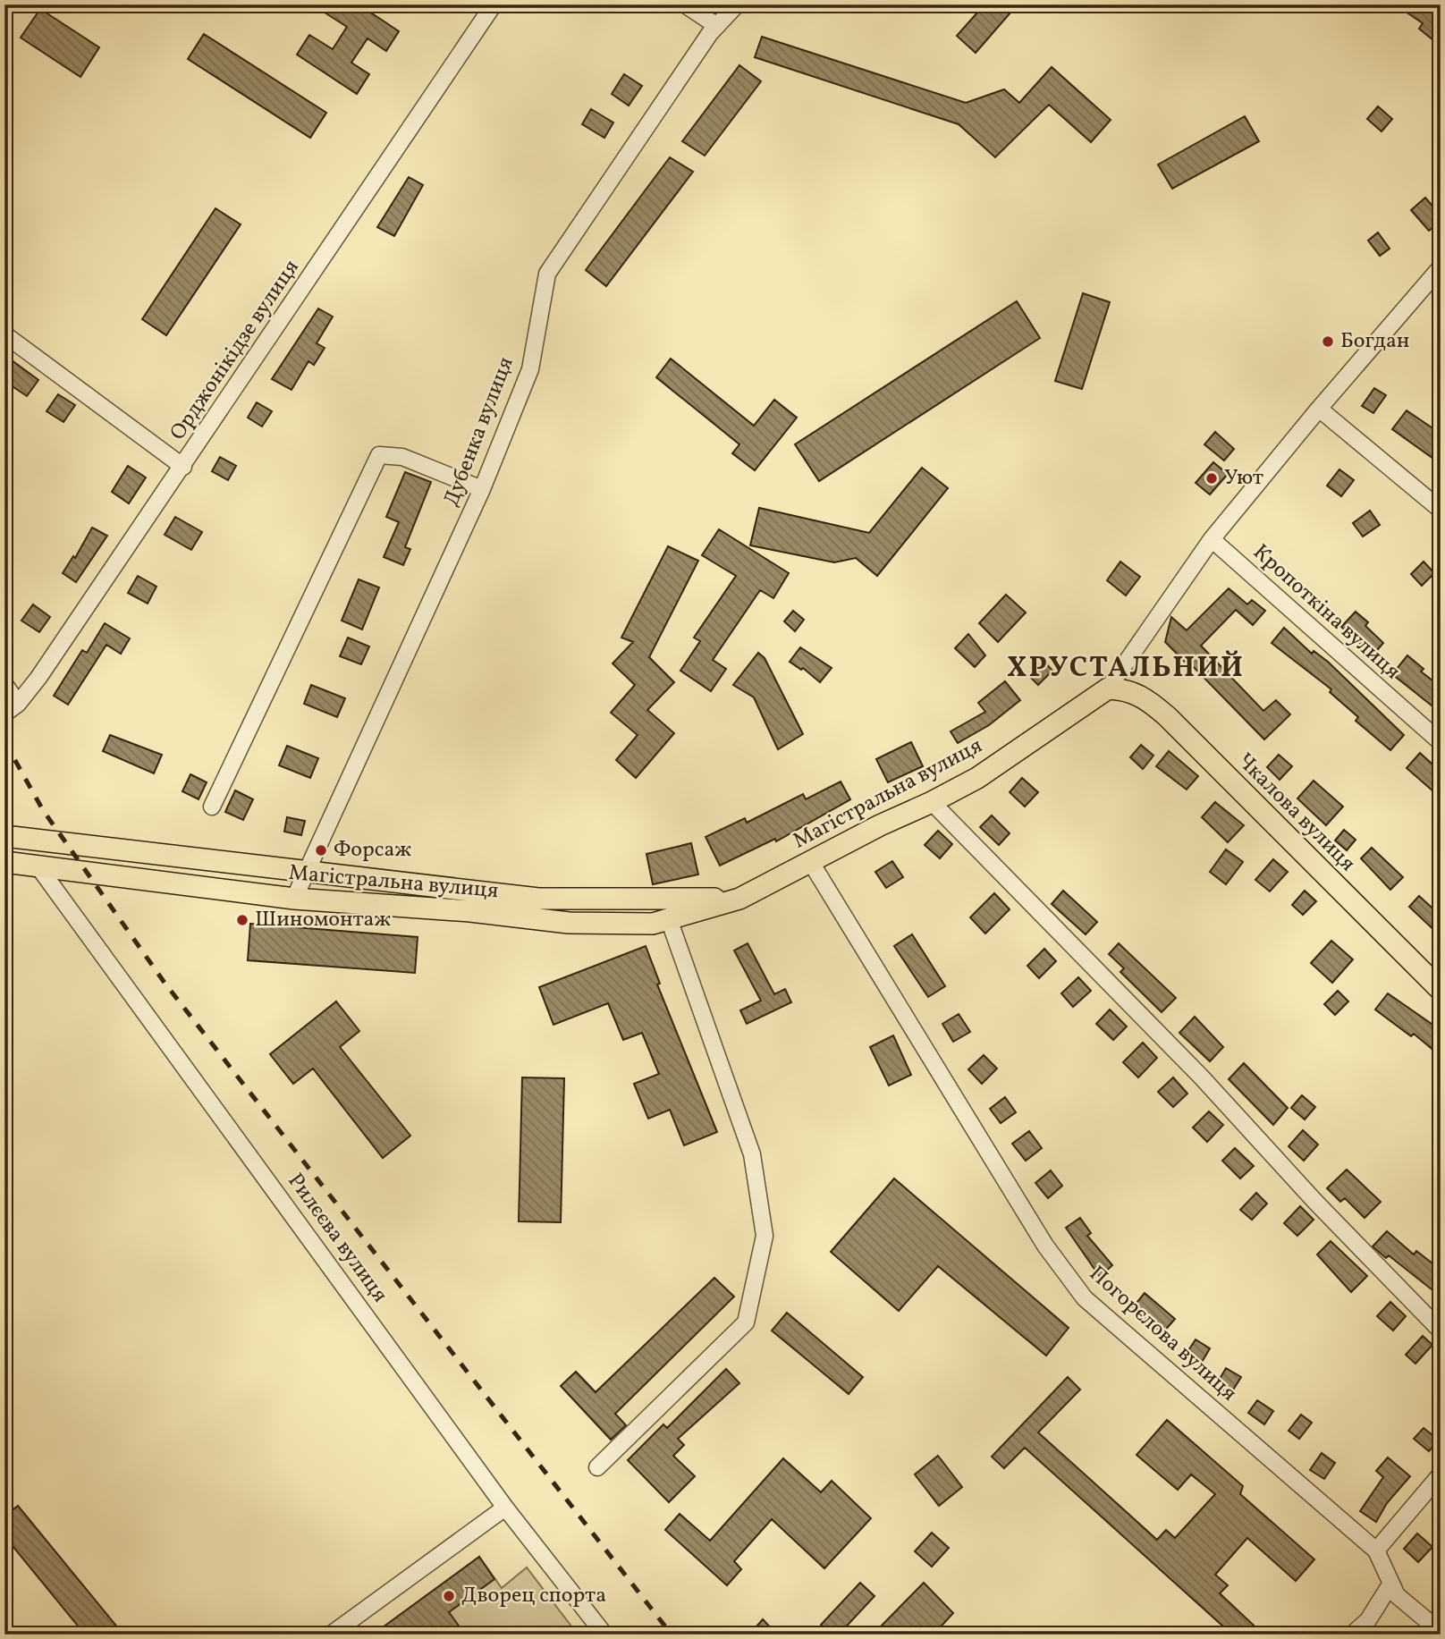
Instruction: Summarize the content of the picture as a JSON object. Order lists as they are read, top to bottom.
{
  "streets": {
    "main road": ["Магістральна вулиця", "Чкалова вулиця"],
    "street": [
      "Орджонікідзе вулиця",
      "Дубенка вулиця",
      "Кропоткіна вулиця",
      "Рилєєва вулиця",
      "Погорєлова вулиця"
    ]
  },
  "crossings": [
    ["Дубенка вулиця", "Магістральна вулиця"],
    ["Кропоткіна вулиця", "Магістральна вулиця"],
    ["Магістральна вулиця", "Чкалова вулиця"],
    ["Магістральна вулиця", "Рилєєва вулиця"],
    ["Магістральна вулиця", "Погорєлова вулиця"]
  ],
  "districts": ["ХРУСТАЛЬНИЙ"],
  "places": [
    "Богдан",
    "Уют",
    "Форсаж",
    "Шиномонтаж",
    "Дворец спорта"
  ]
}
